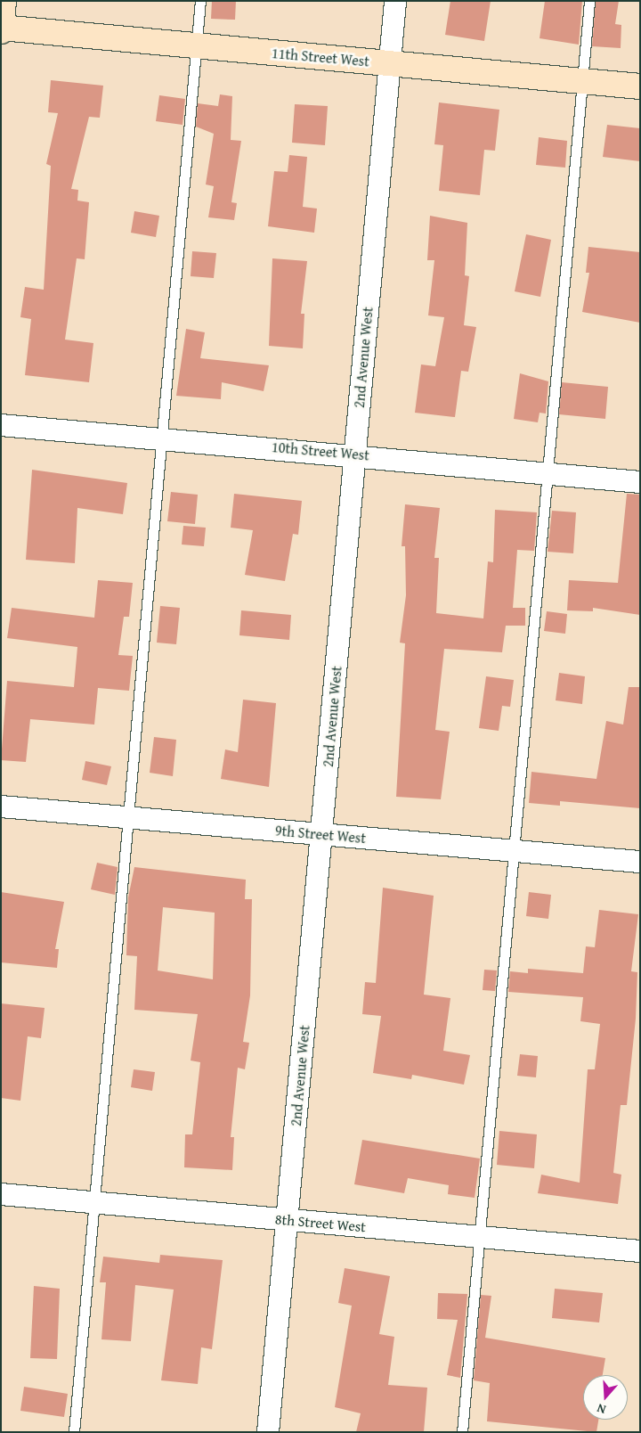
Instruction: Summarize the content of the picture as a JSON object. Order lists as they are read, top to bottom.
{
  "streets": {
    "street": [
      "11th Street West",
      "2nd Avenue West",
      "10th Street West",
      "9th Street West",
      "8th Street West"
    ]
  },
  "crossings": [
    ["11th Street West", "2nd Avenue West"],
    ["2nd Avenue West", "10th Street West"],
    ["2nd Avenue West", "9th Street West"],
    ["2nd Avenue West", "8th Street West"]
  ],
  "north": "bottom"
}
